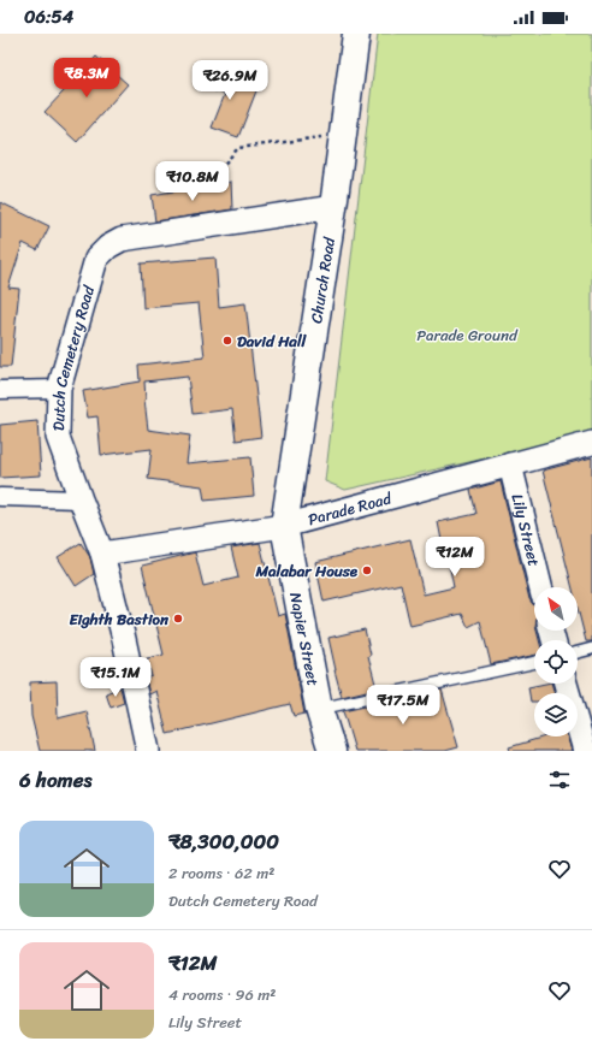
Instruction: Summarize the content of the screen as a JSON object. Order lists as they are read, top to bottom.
{
  "streets": {
    "main road": ["Church Road", "Napier Street"],
    "street": ["Dutch Cemetery Road", "Parade Road", "Lily Street"]
  },
  "crossings": [
    ["Church Road", "Dutch Cemetery Road"],
    ["Church Road", "Parade Road"],
    ["Church Road", "Napier Street"],
    ["Dutch Cemetery Road", "Parade Road"],
    ["Parade Road", "Lily Street"],
    ["Parade Road", "Napier Street"]
  ],
  "parks": ["Parade Ground"],
  "places": ["David Hall", "Malabar House", "Eighth Bastion"],
  "north": "top left",
  "page": {
    "status": "06:54",
    "price": [
      "₹8.3M",
      "₹26.9M",
      "₹10.8M",
      "₹12M",
      "₹15.1M",
      "₹17.5M"
    ],
    "heading": "6 homes",
    "list": [
      {
        "name": "₹8,300,000",
        "note": "2 rooms · 62 m² · Dutch Cemetery Road"
      },
      {
        "name": "₹12M",
        "note": "4 rooms · 96 m² · Lily Street"
      }
    ]
  }
}
